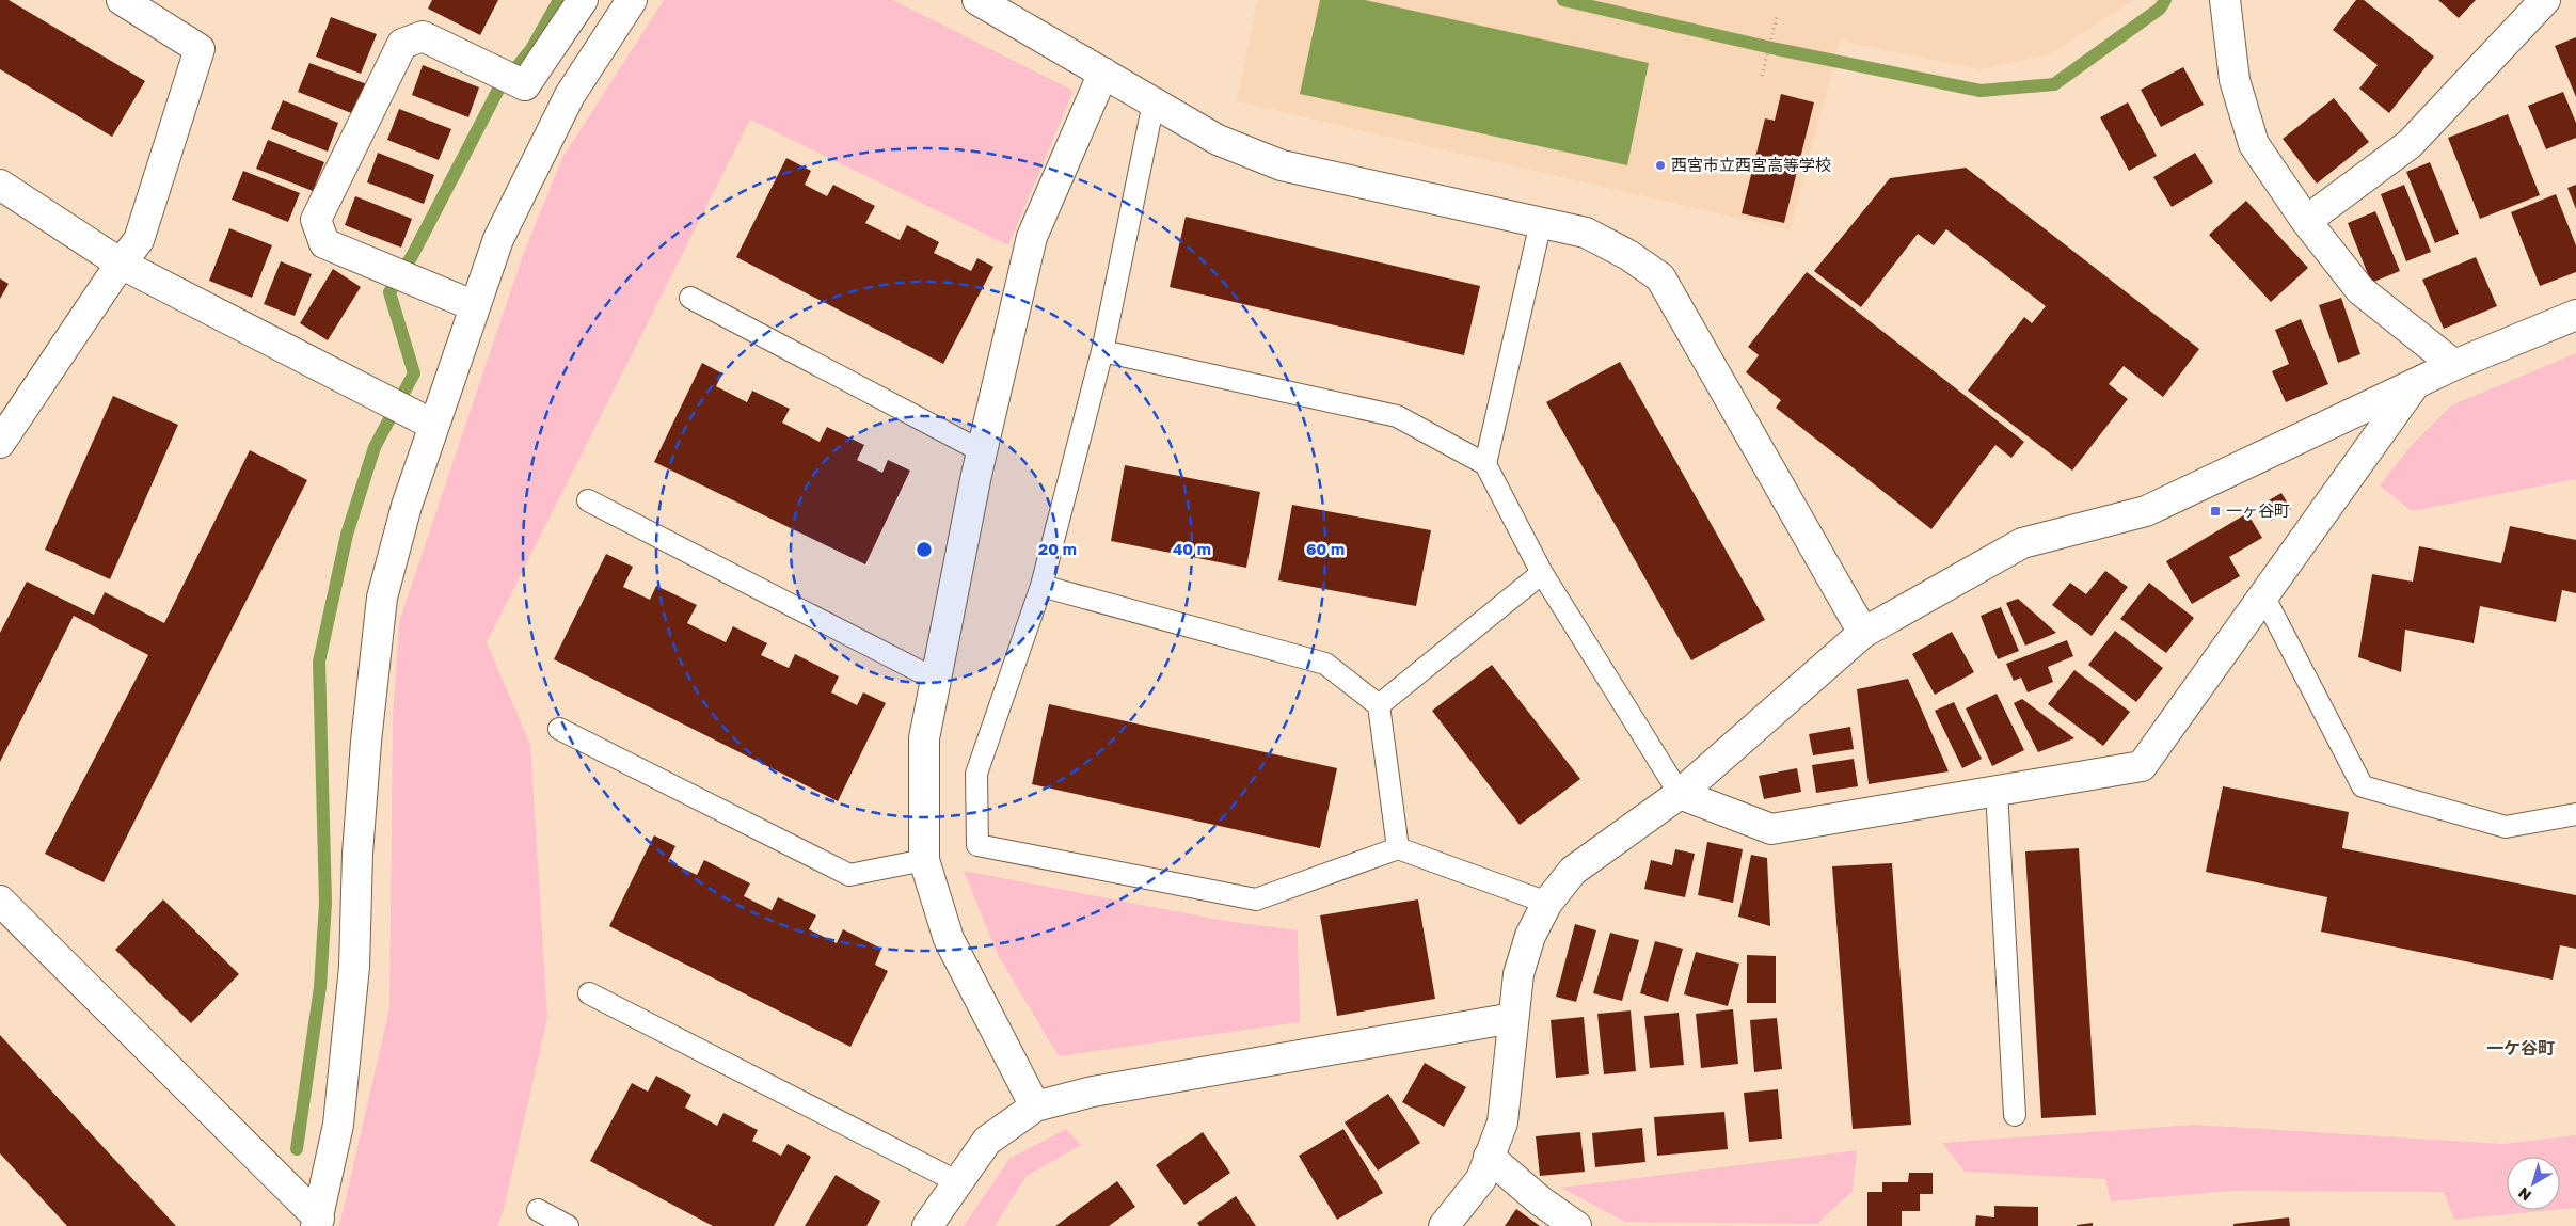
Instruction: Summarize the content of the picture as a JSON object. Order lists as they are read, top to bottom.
{
  "districts": ["一ケ谷町"],
  "places": {
    "other": ["西宮市立西宮高等学校"],
    "transit": ["一ヶ谷町"]
  },
  "north": "bottom left",
  "rings": ["20 m", "40 m", "60 m"]
}
